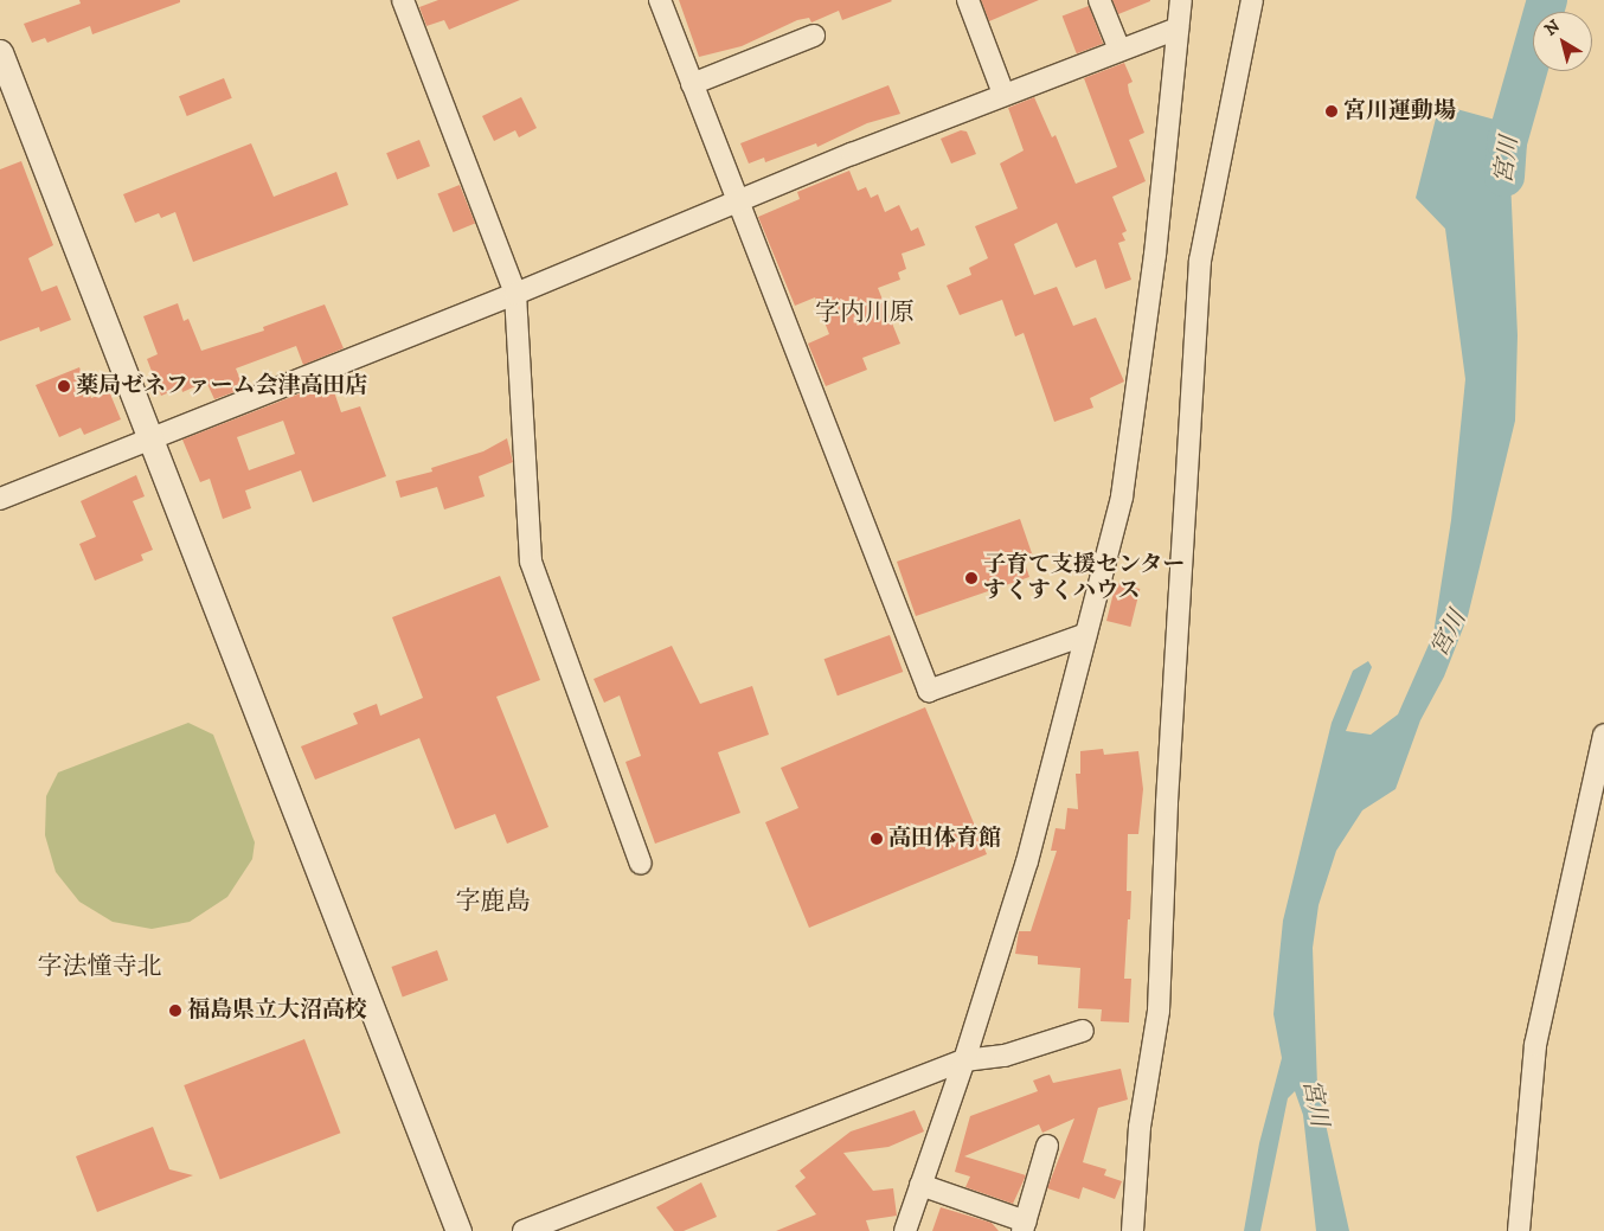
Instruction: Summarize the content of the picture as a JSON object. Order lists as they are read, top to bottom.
{
  "districts": ["字内川原", "字鹿島", "字法憧寺北"],
  "water": ["宮川"],
  "places": [
    "宮川運動場",
    "薬局ゼネファーム会津高田店",
    "子育て支援センター すくすくハウス",
    "高田体育館",
    "福島県立大沼高校"
  ],
  "north": "top left"
}
